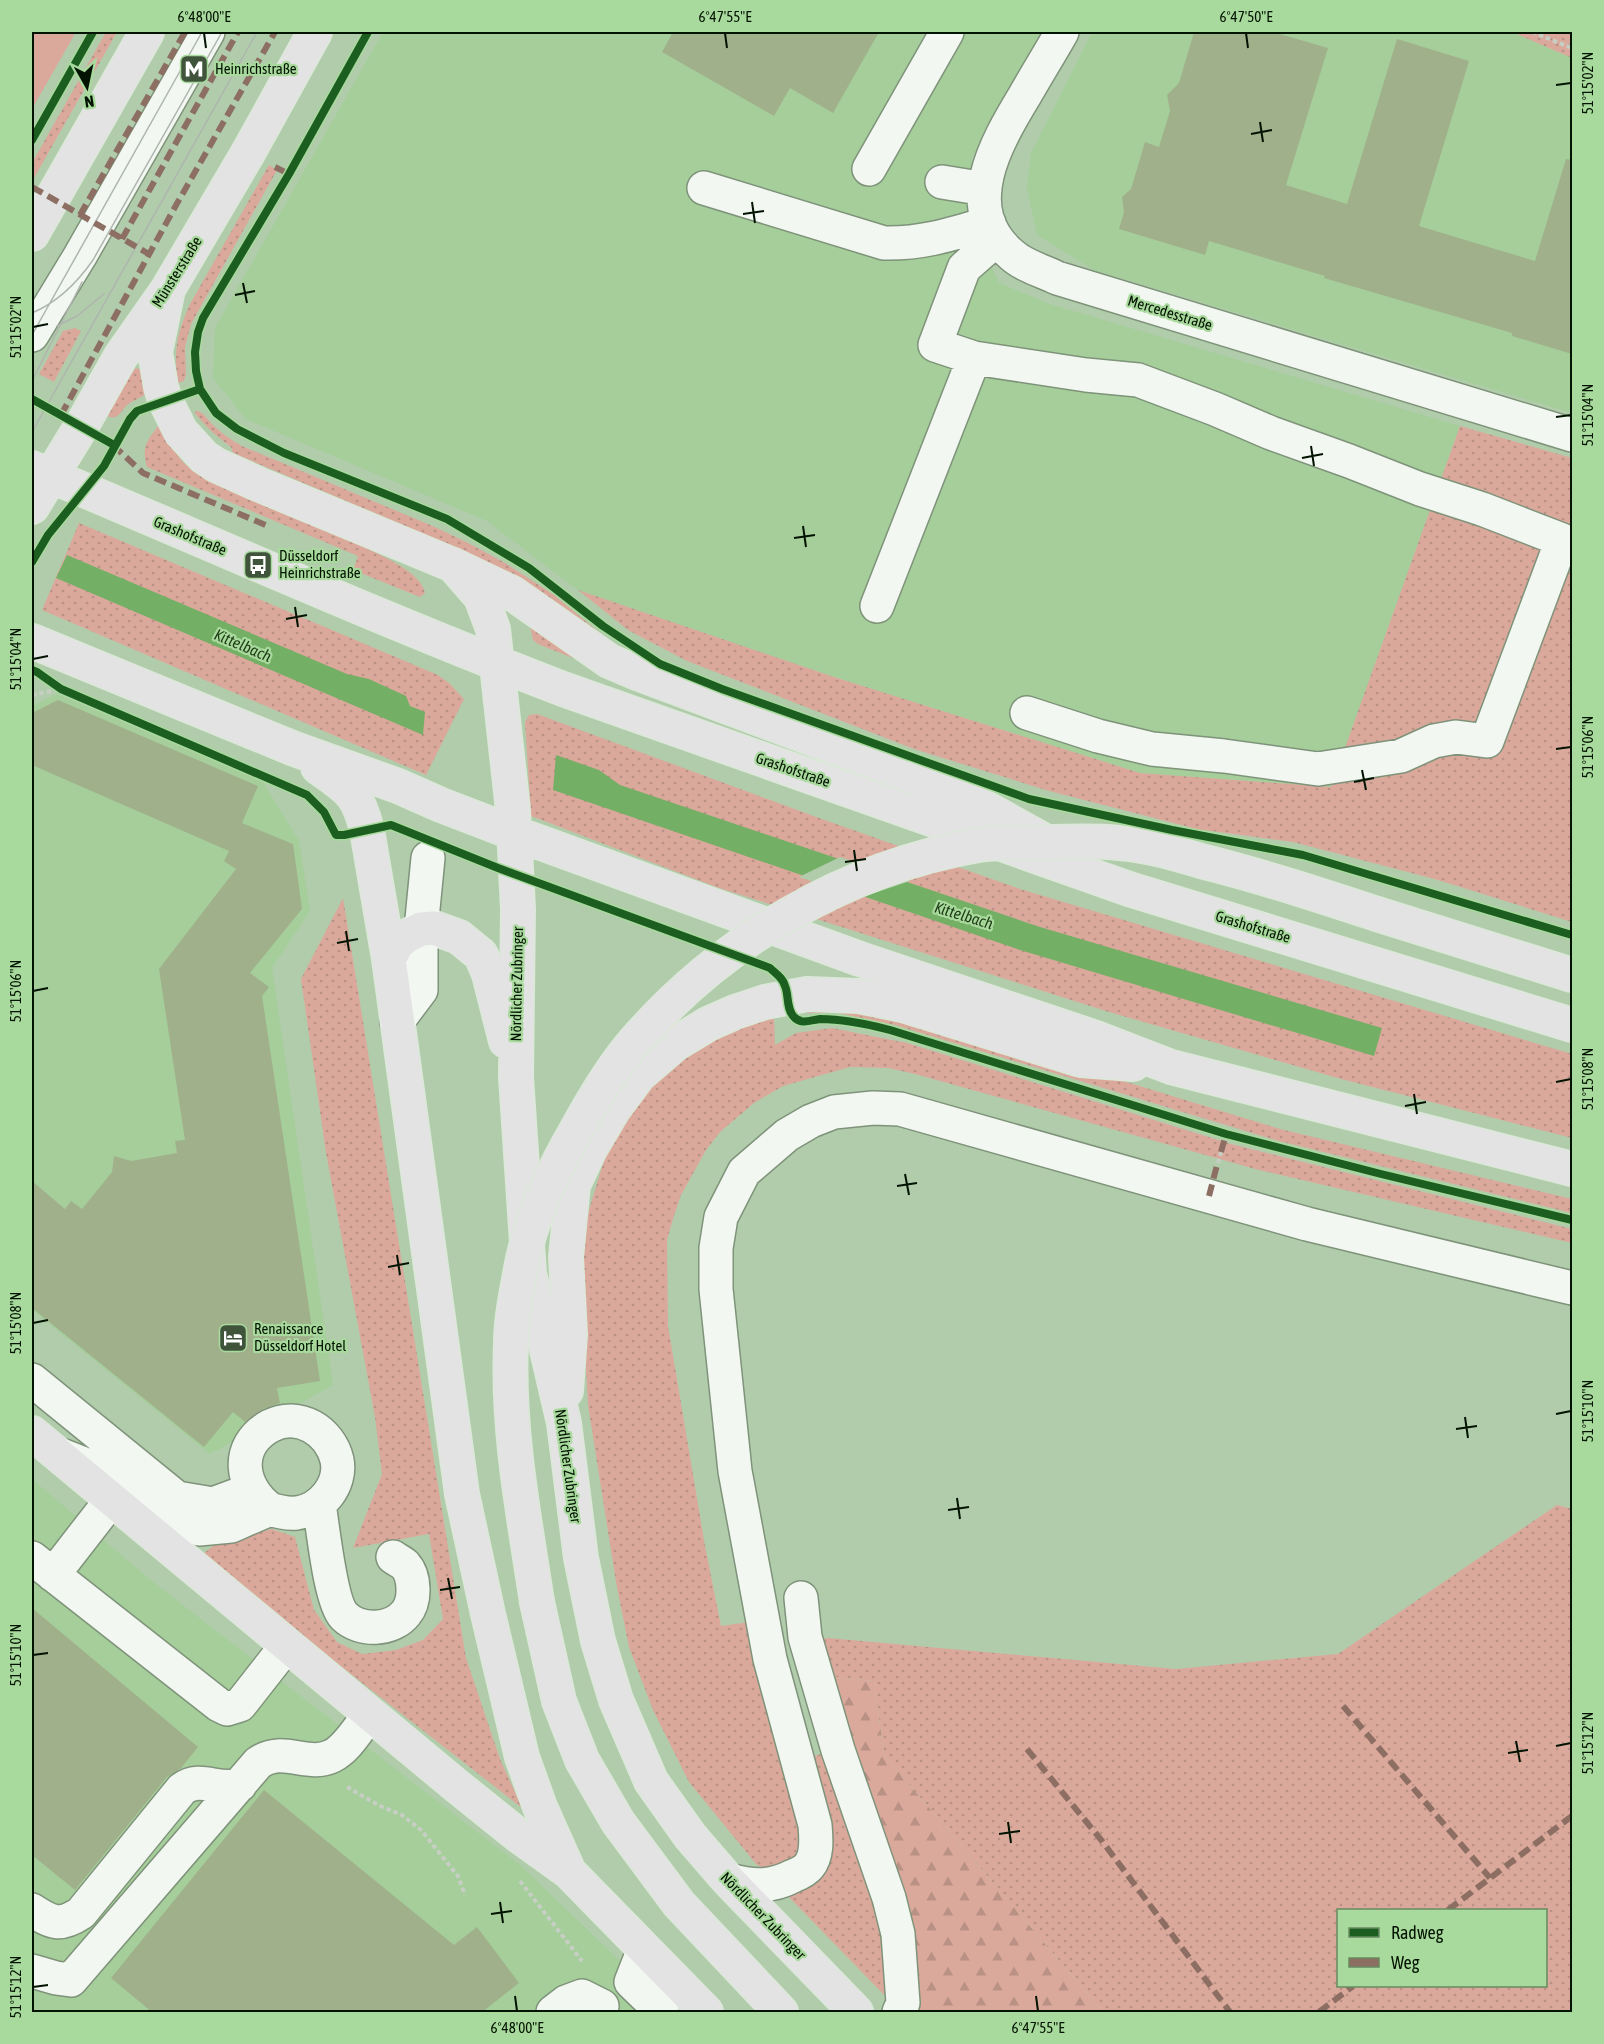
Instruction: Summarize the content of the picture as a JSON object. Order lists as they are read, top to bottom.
{
  "streets": {
    "main road": ["Münsterstraße", "Grashofstraße", "Nördlicher Zubringer"],
    "street": ["Mercedesstraße"]
  },
  "crossings": [
    ["Münsterstraße", "Grashofstraße"],
    ["Grashofstraße", "Nördlicher Zubringer"]
  ],
  "water": ["Kittelbach"],
  "places": {
    "metro station": ["Heinrichstraße"],
    "bus stop": ["Düsseldorf Heinrichstraße"],
    "hotel": ["Renaissance Düsseldorf Hotel"]
  },
  "legend": ["Radweg", "Weg"],
  "north": "bottom",
  "coordinates": [
    "6°48'00\"E",
    "6°47'55\"E",
    "6°47'50\"E",
    "51°15'02\"N",
    "51°15'04\"N",
    "51°15'06\"N",
    "51°15'08\"N",
    "51°15'10\"N",
    "51°15'12\"N"
  ]
}
